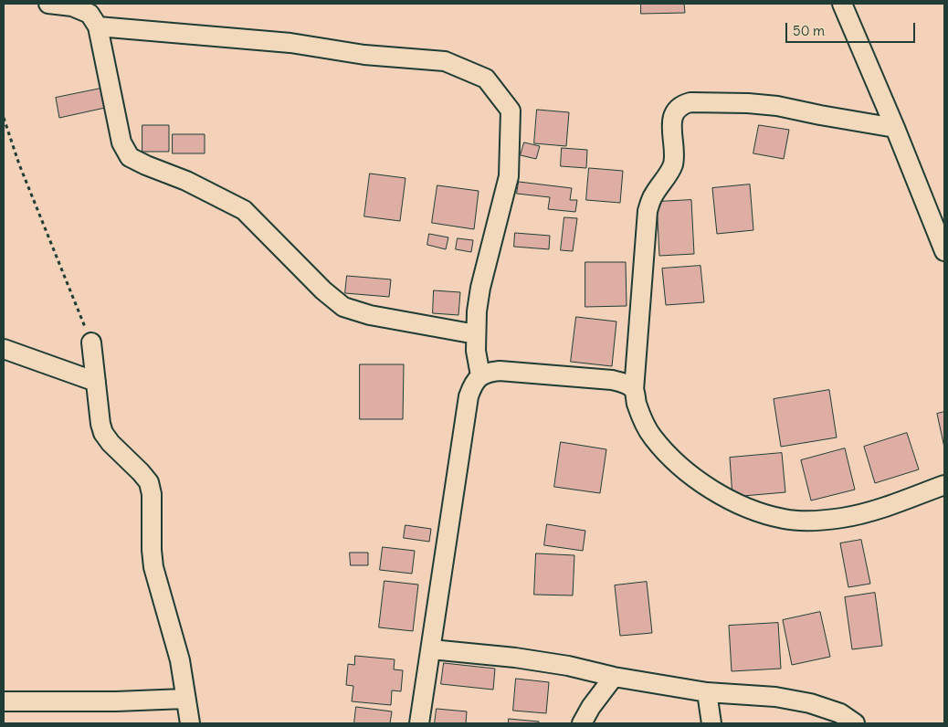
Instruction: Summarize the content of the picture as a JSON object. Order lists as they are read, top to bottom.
{
  "scale_bar": "50 m"
}
